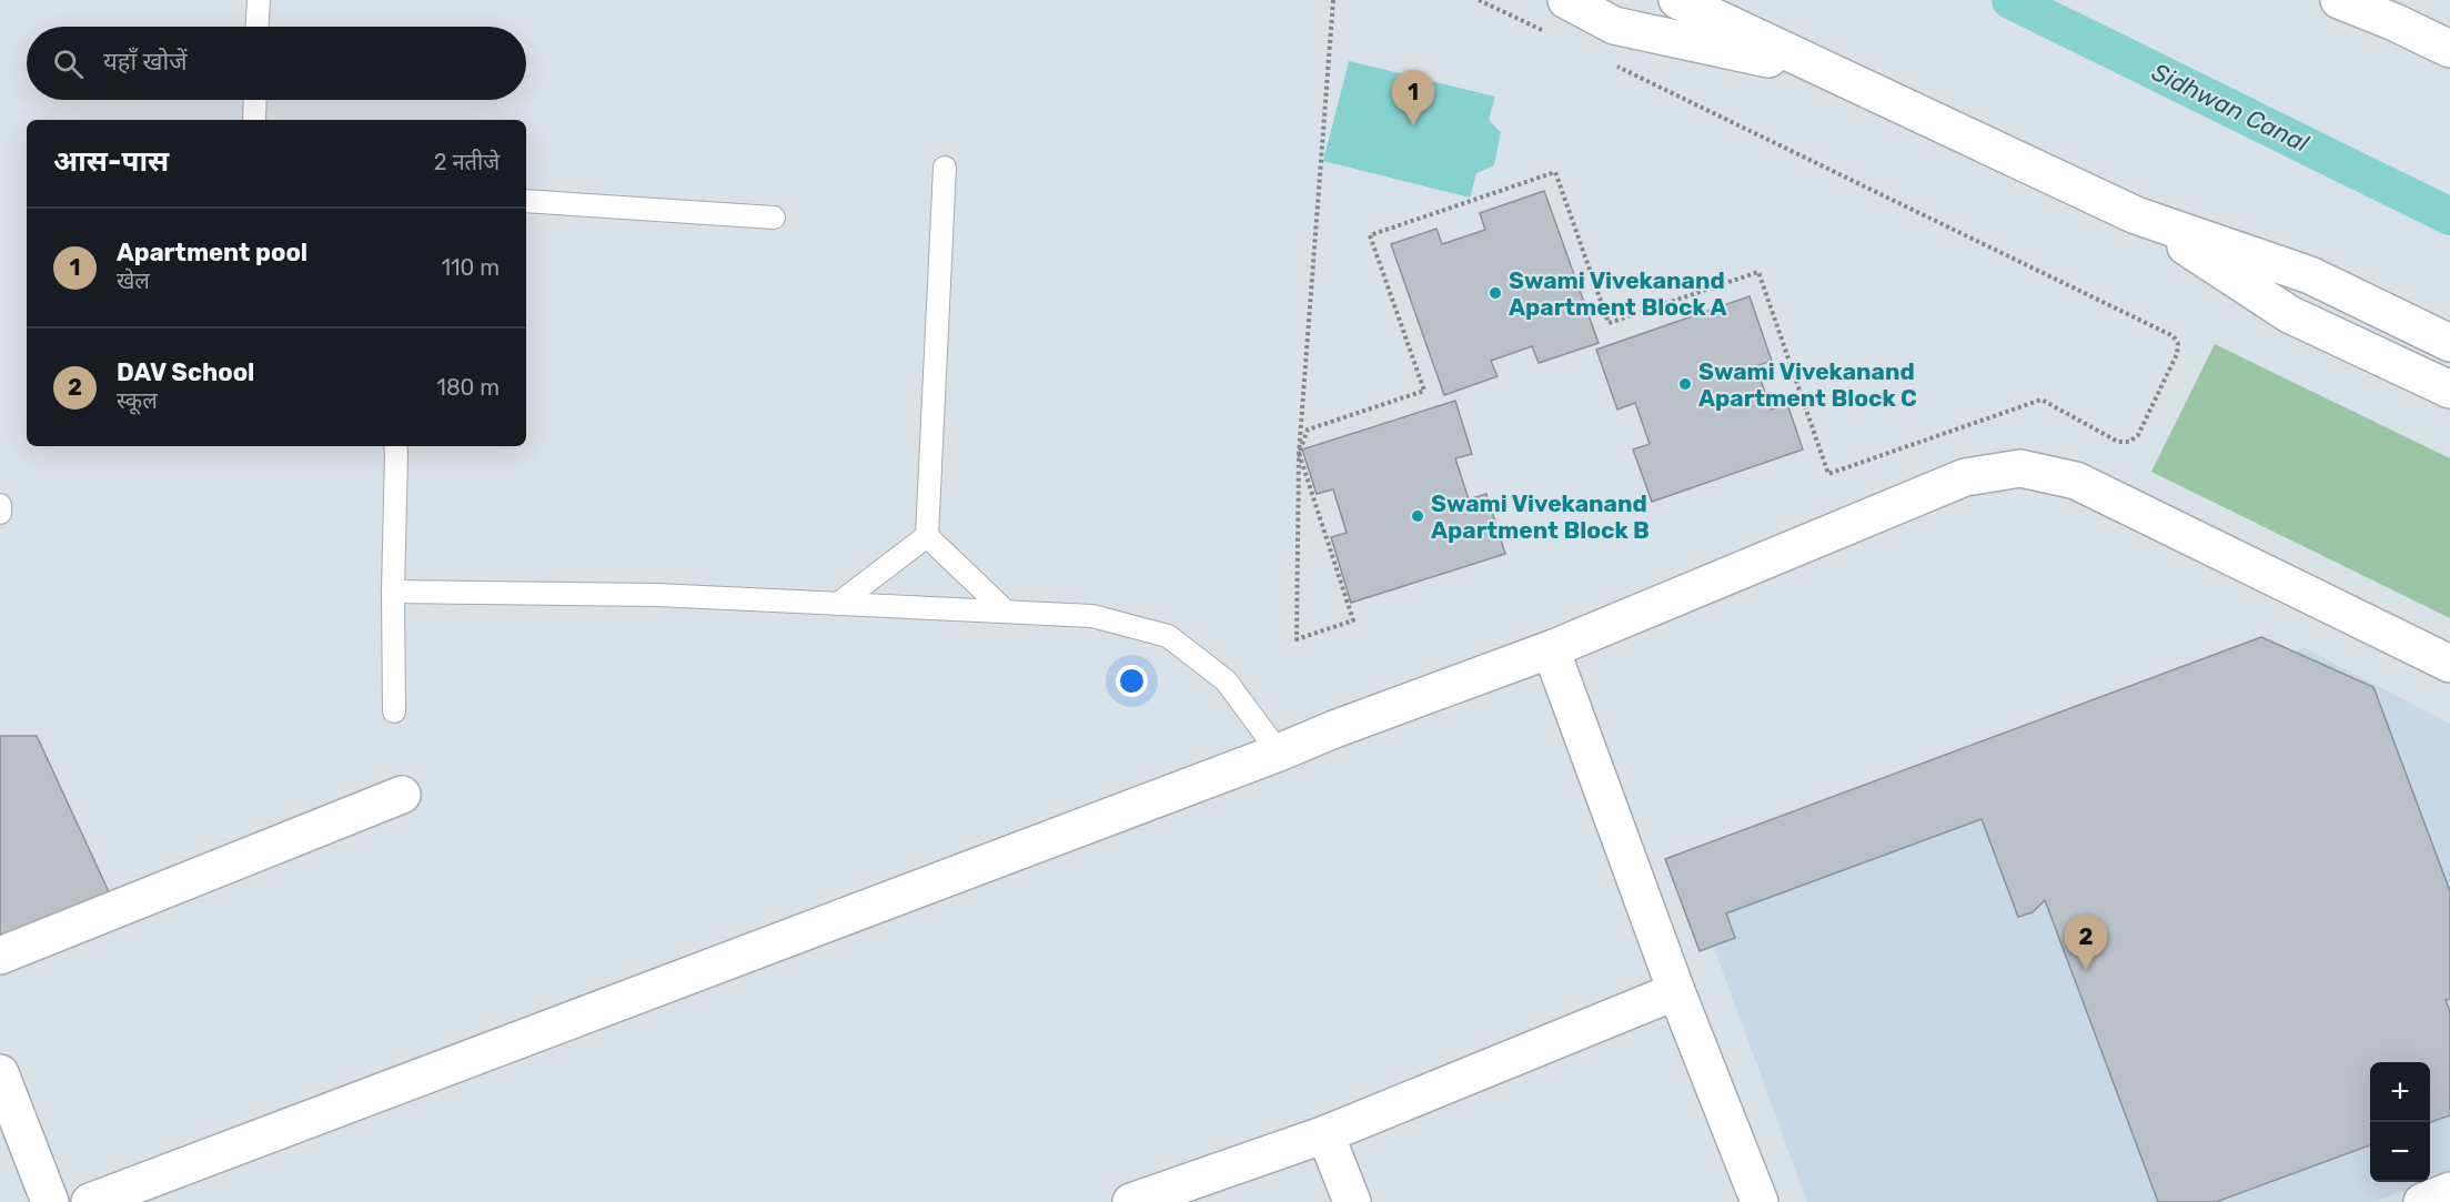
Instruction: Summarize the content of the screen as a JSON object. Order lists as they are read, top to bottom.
{
  "water": ["Sidhwan Canal"],
  "places": ["Swami Vivekanand Apartment Block A", "Swami Vivekanand Apartment Block C", "Swami Vivekanand Apartment Block B"],
  "page": {
    "search": "यहाँ खोजें",
    "pins": ["1", "2"],
    "heading": ["आस-पास", "2 नतीजे"],
    "list": [
      {
        "mark": "1",
        "name": "Apartment pool",
        "note": "खेल",
        "value": "110 m"
      },
      {
        "mark": "2",
        "name": "DAV School",
        "note": "स्कूल",
        "value": "180 m"
      }
    ],
    "map_buttons": ["+", "−"]
  }
}
